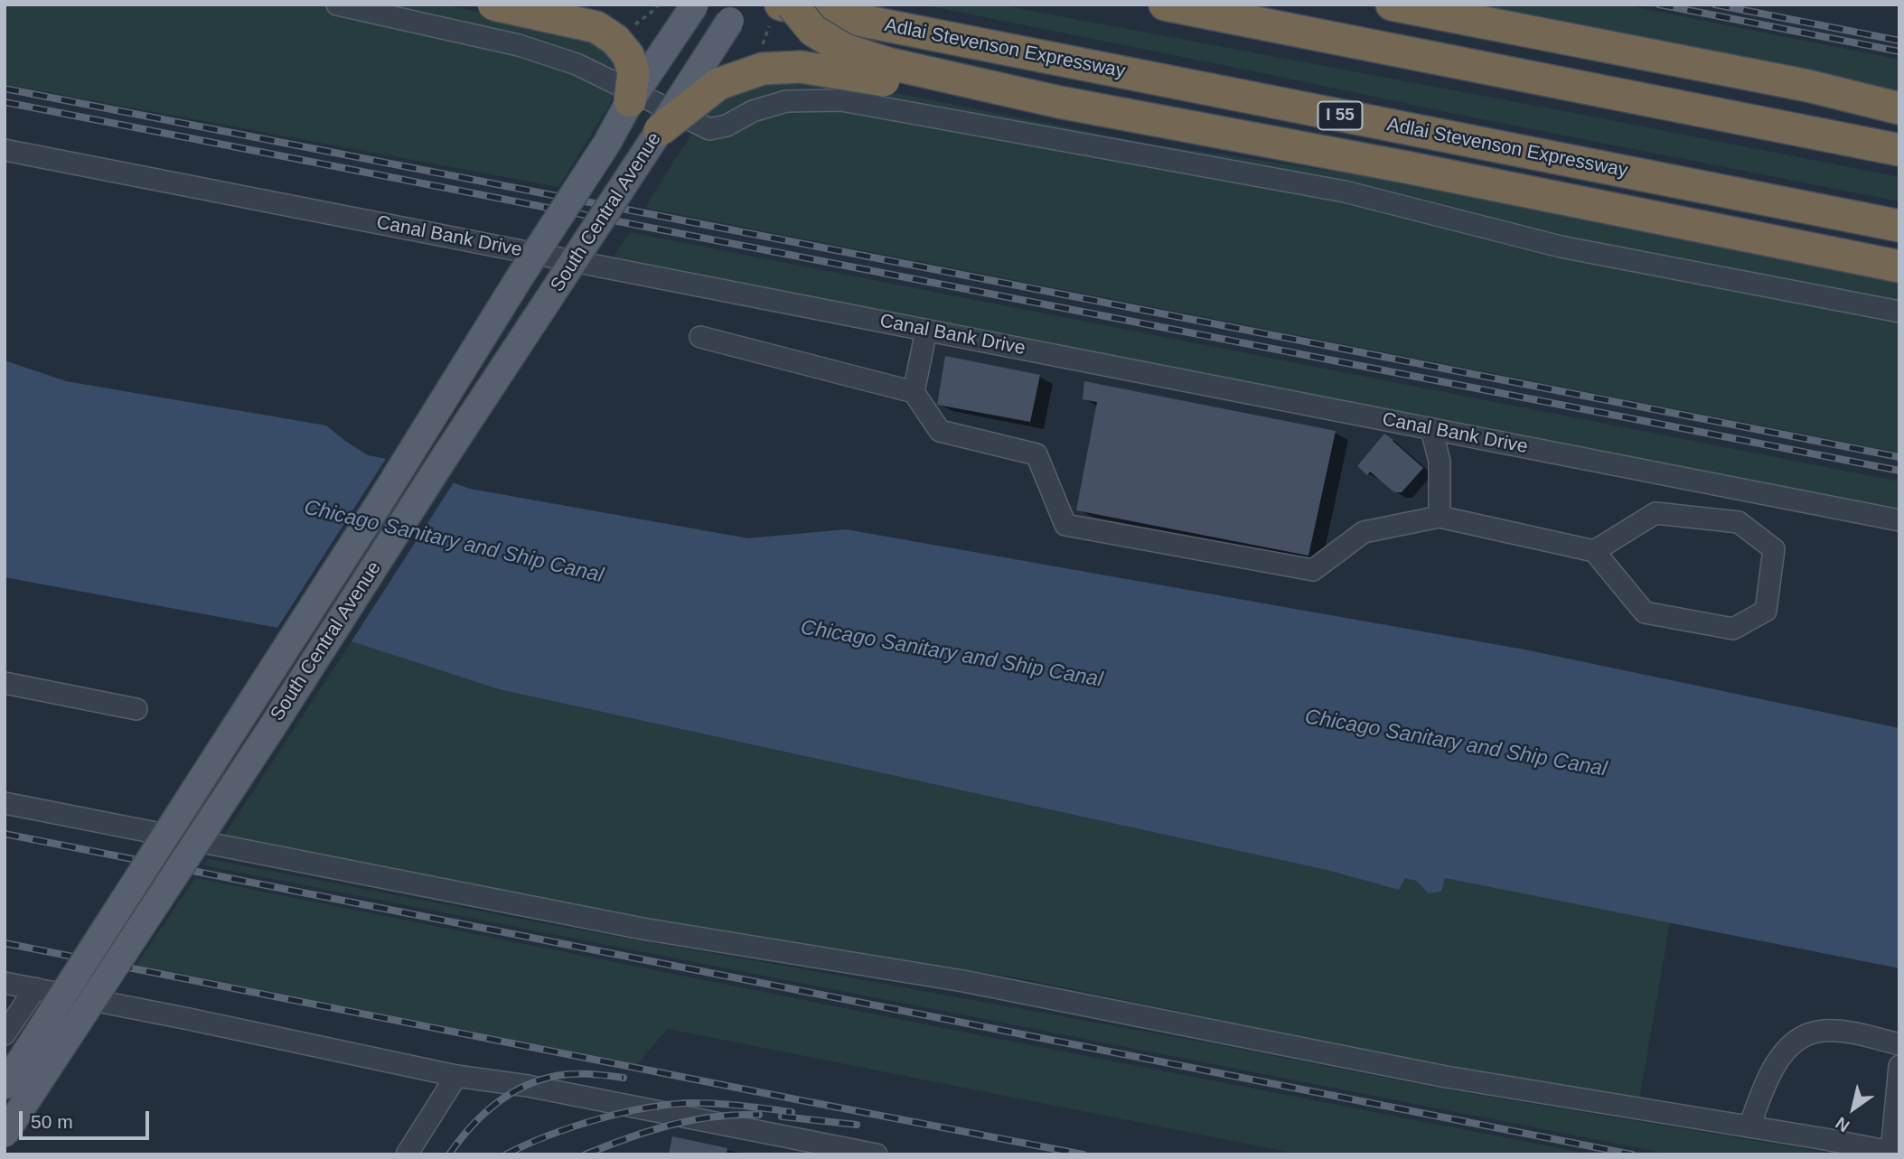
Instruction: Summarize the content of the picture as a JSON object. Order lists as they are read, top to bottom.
{
  "streets": {
    "highway": ["Adlai Stevenson Expressway", "I 55"],
    "main road": ["South Central Avenue"],
    "lane": ["Canal Bank Drive"]
  },
  "water": ["Chicago Sanitary and Ship Canal"],
  "scale_bar": "50 m",
  "north": "bottom left"
}
